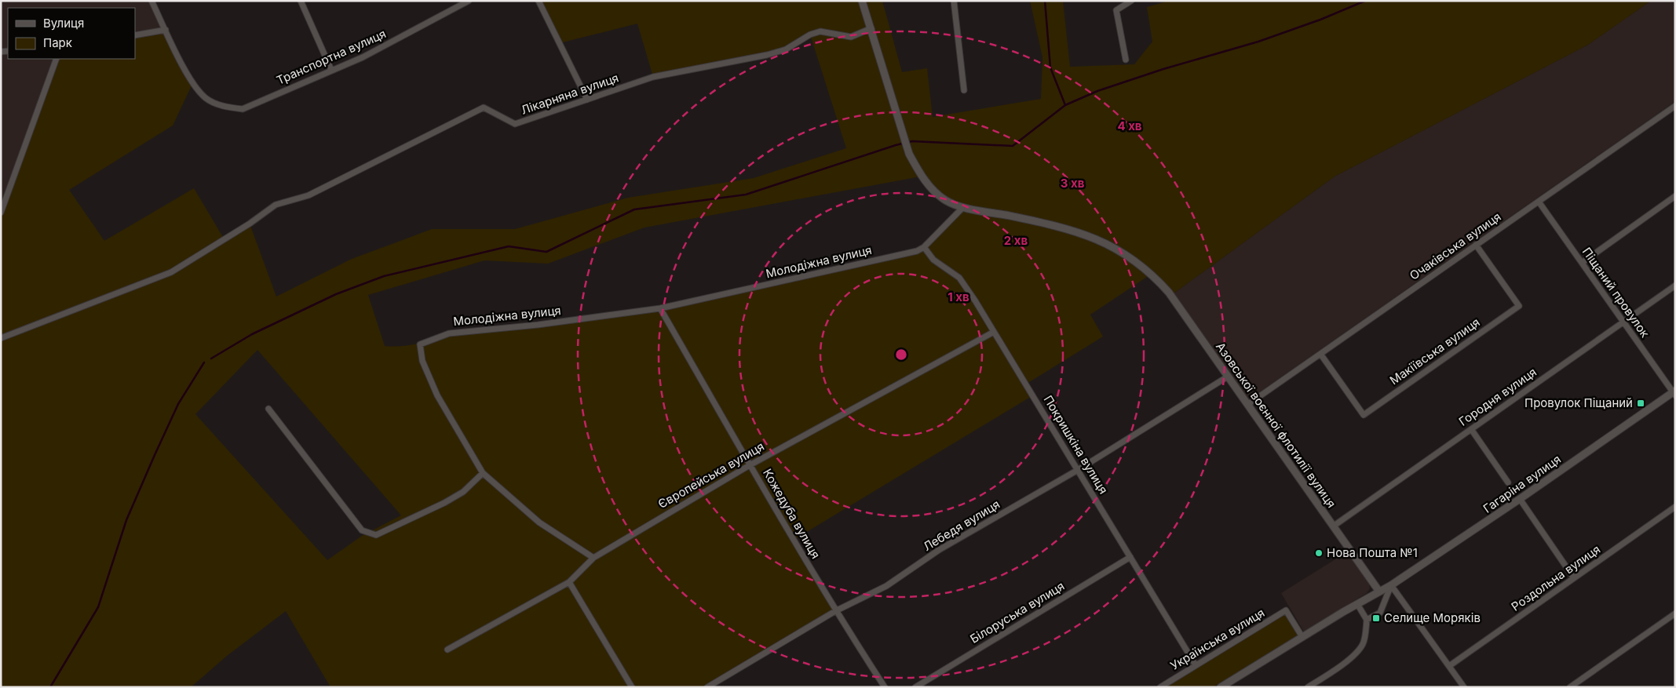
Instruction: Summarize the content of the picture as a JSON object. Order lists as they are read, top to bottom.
{
  "streets": {
    "street": [
      "Транспортна вулиця",
      "Лікарняна вулиця",
      "Очаківська вулиця",
      "Молодіжна вулиця",
      "Піщаний провулок",
      "Макіївська вулиця",
      "Городня вулиця",
      "Азовської воєнної флотилії вулиця",
      "Покришкіна вулиця",
      "Європейська вулиця",
      "Гагаріна вулиця",
      "Кожедуба вулиця",
      "Лебедя вулиця",
      "Роздольна вулиця",
      "Білоруська вулиця",
      "Українська вулиця"
    ]
  },
  "crossings": [
    ["Лікарняна вулиця", "Азовської воєнної флотилії вулиця"],
    ["Очаківська вулиця", "Піщаний провулок"],
    ["Очаківська вулиця", "Макіївська вулиця"],
    ["Очаківська вулиця", "Азовської воєнної флотилії вулиця"],
    ["Молодіжна вулиця", "Азовської воєнної флотилії вулиця"],
    ["Молодіжна вулиця", "Покришкіна вулиця"],
    ["Молодіжна вулиця", "Кожедуба вулиця"],
    ["Піщаний провулок", "Городня вулиця"],
    ["Піщаний провулок", "Гагаріна вулиця"],
    ["Городня вулиця", "Азовської воєнної флотилії вулиця"],
    ["Азовської воєнної флотилії вулиця", "Гагаріна вулиця"],
    ["Азовської воєнної флотилії вулиця", "Лебедя вулиця"],
    ["Покришкіна вулиця", "Європейська вулиця"],
    ["Покришкіна вулиця", "Лебедя вулиця"],
    ["Покришкіна вулиця", "Білоруська вулиця"],
    ["Покришкіна вулиця", "Українська вулиця"],
    ["Європейська вулиця", "Кожедуба вулиця"],
    ["Гагаріна вулиця", "Українська вулиця"],
    ["Кожедуба вулиця", "Лебедя вулиця"]
  ],
  "places": {
    "transit": ["Провулок Піщаний", "Селище Моряків"],
    "other": ["Нова Пошта №1"]
  },
  "legend": ["Вулиця", "Парк"],
  "rings": [
    "4 хв",
    "3 хв",
    "2 хв",
    "1 хв"
  ]
}
